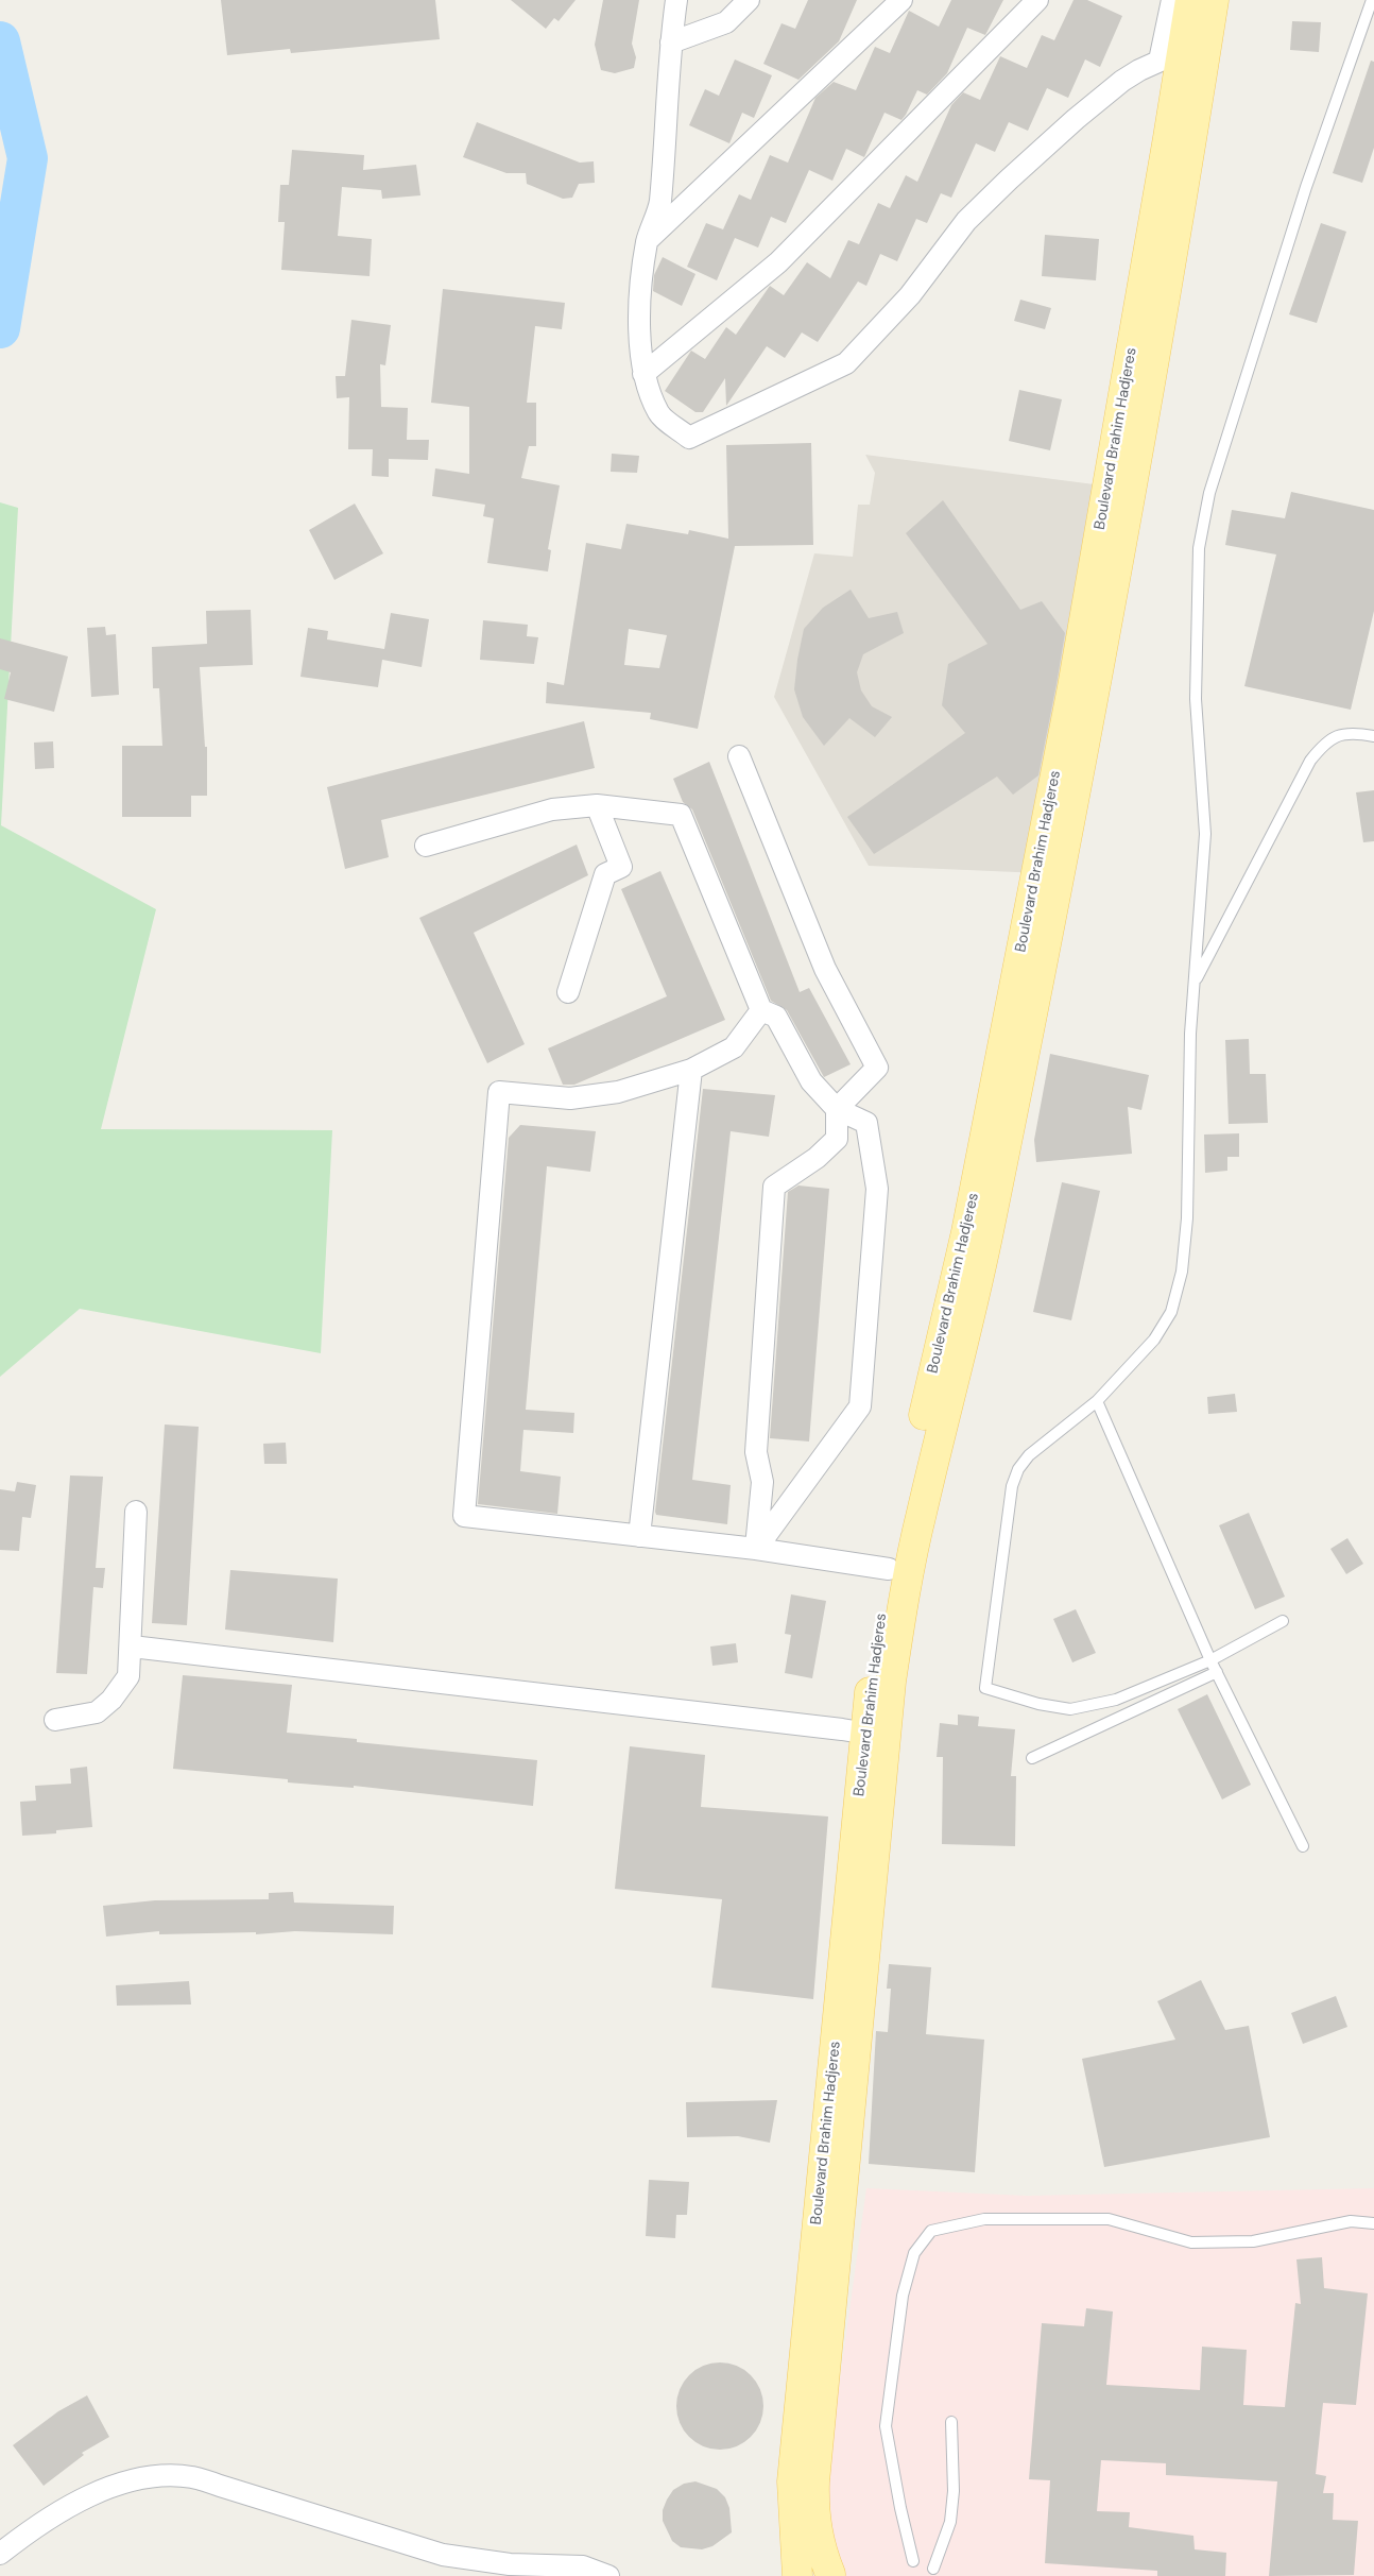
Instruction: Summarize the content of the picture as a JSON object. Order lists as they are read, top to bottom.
{
  "streets": {
    "main road": ["Boulevard Brahim Hadjeres"]
  }
}
